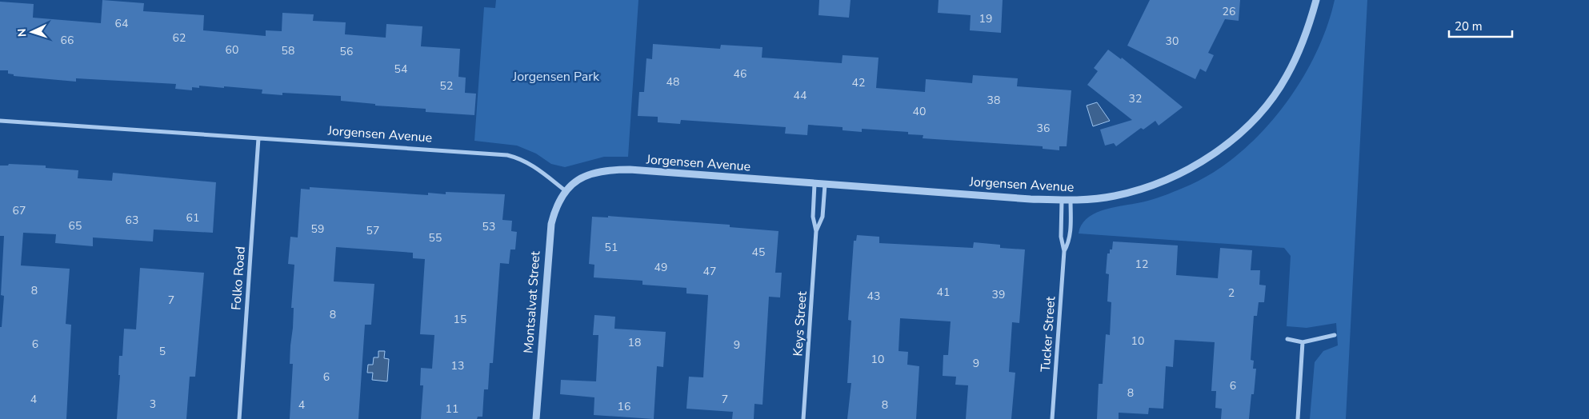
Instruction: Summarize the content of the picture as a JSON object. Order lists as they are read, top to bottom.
{
  "streets": {
    "street": [
      "Jorgensen Avenue",
      "Folko Road",
      "Montsalvat Street",
      "Keys Street",
      "Tucker Street"
    ]
  },
  "crossings": [
    ["Jorgensen Avenue", "Folko Road"],
    ["Jorgensen Avenue", "Montsalvat Street"],
    ["Jorgensen Avenue", "Keys Street"],
    ["Jorgensen Avenue", "Tucker Street"]
  ],
  "parks": ["Jorgensen Park"],
  "house_numbers": [
    "26",
    "19",
    "64",
    "62",
    "66",
    "30",
    "60",
    "58",
    "56",
    "54",
    "46",
    "48",
    "42",
    "52",
    "44",
    "32",
    "38",
    "40",
    "36",
    "67",
    "61",
    "63",
    "65",
    "53",
    "59",
    "57",
    "55",
    "51",
    "45",
    "12",
    "49",
    "47",
    "8",
    "41",
    "2",
    "39",
    "43",
    "7",
    "8",
    "15",
    "10",
    "18",
    "6",
    "9",
    "5",
    "10",
    "9",
    "13",
    "6",
    "6",
    "8",
    "4",
    "7",
    "3",
    "4",
    "8",
    "16",
    "11"
  ],
  "scale_bar": "20 m",
  "north": "left"
}
